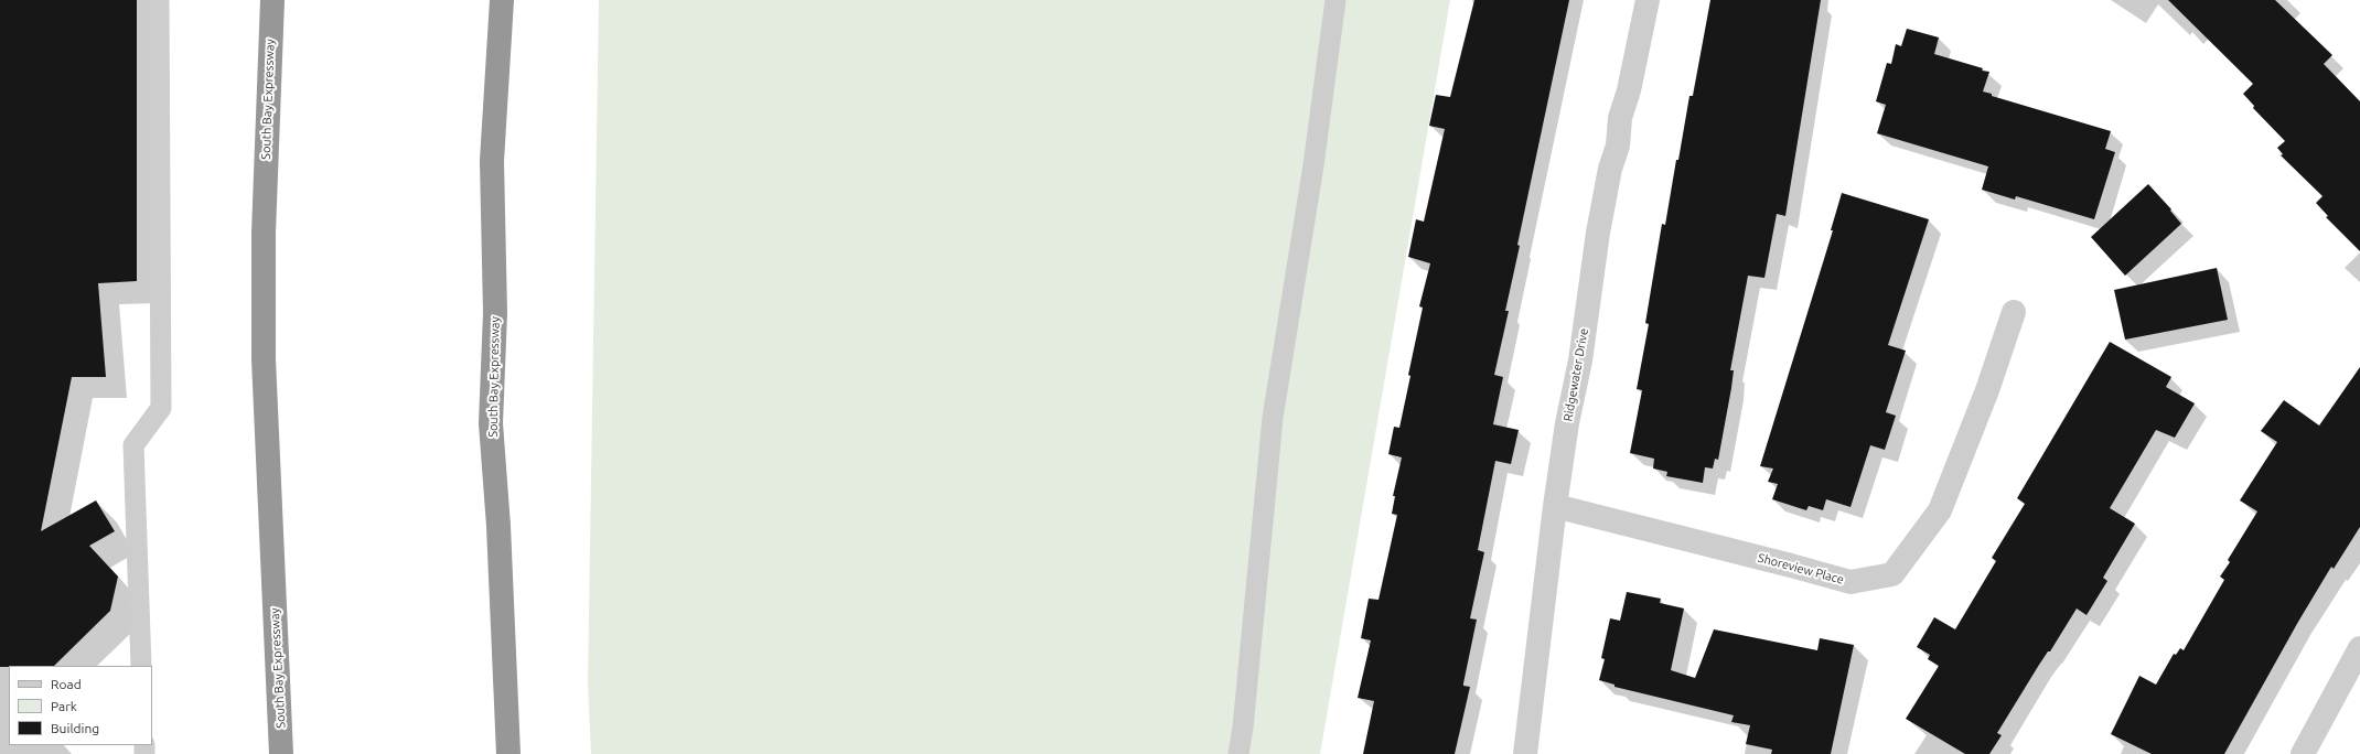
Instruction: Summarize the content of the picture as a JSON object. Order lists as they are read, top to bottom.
{
  "streets": {
    "highway": ["South Bay Expressway"],
    "street": ["Ridgewater Drive", "Shoreview Place"]
  },
  "crossings": [
    ["Ridgewater Drive", "Shoreview Place"]
  ],
  "legend": ["Road", "Park", "Building"]
}
